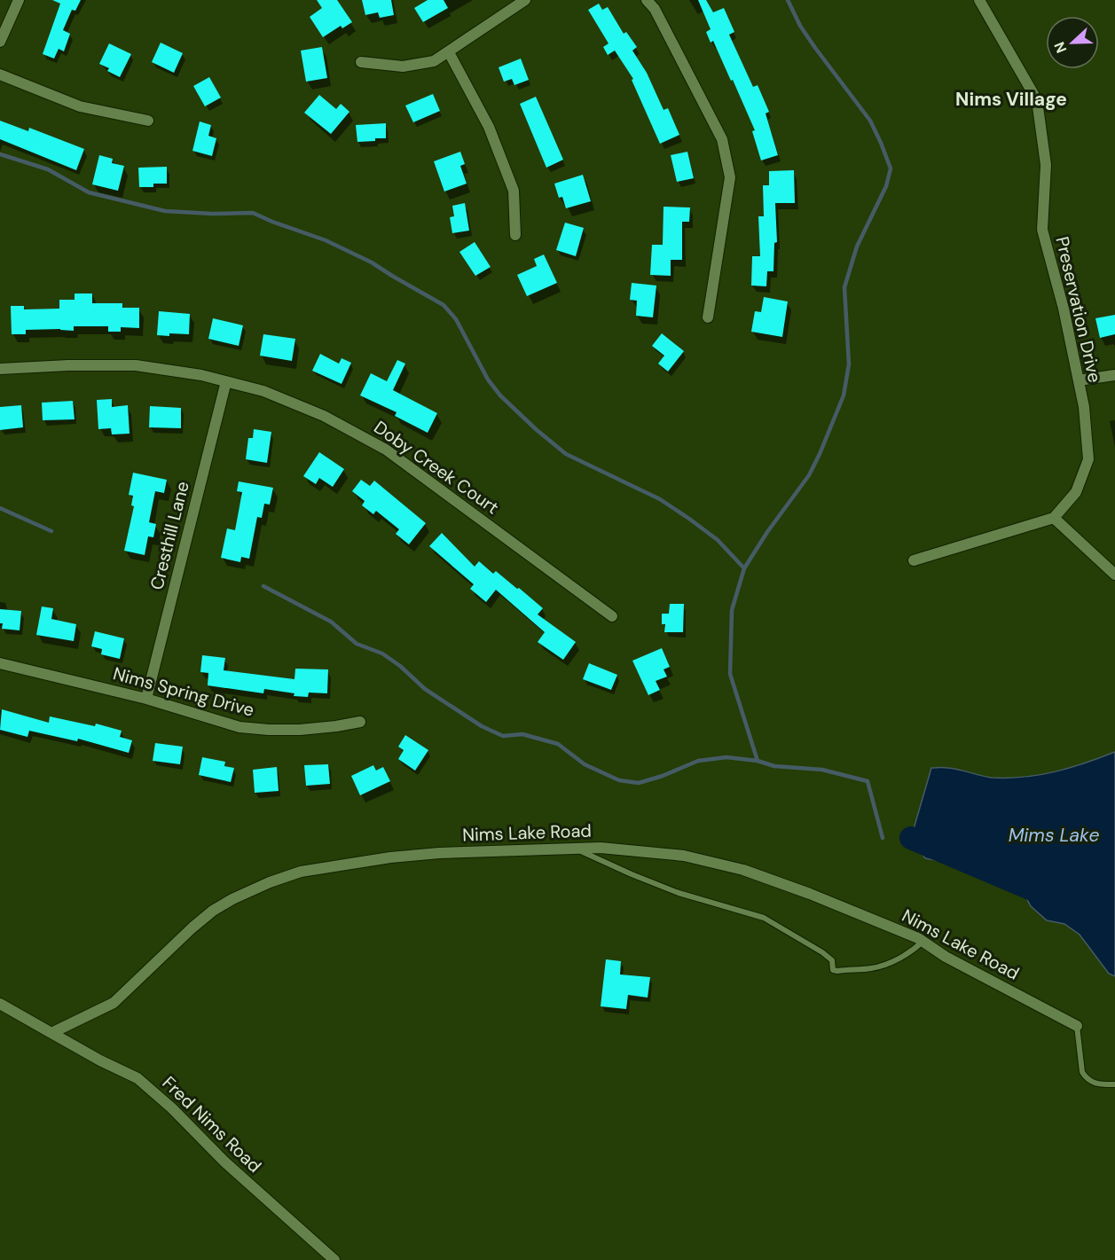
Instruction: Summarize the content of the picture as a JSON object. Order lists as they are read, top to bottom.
{
  "streets": {
    "street": [
      "Preservation Drive",
      "Doby Creek Court",
      "Cresthill Lane",
      "Nims Spring Drive",
      "Nims Lake Road",
      "Fred Nims Road"
    ]
  },
  "crossings": [
    ["Doby Creek Court", "Cresthill Lane"],
    ["Cresthill Lane", "Nims Spring Drive"],
    ["Nims Lake Road", "Fred Nims Road"]
  ],
  "districts": ["Nims Village"],
  "water": ["Mims Lake"],
  "north": "left"
}
